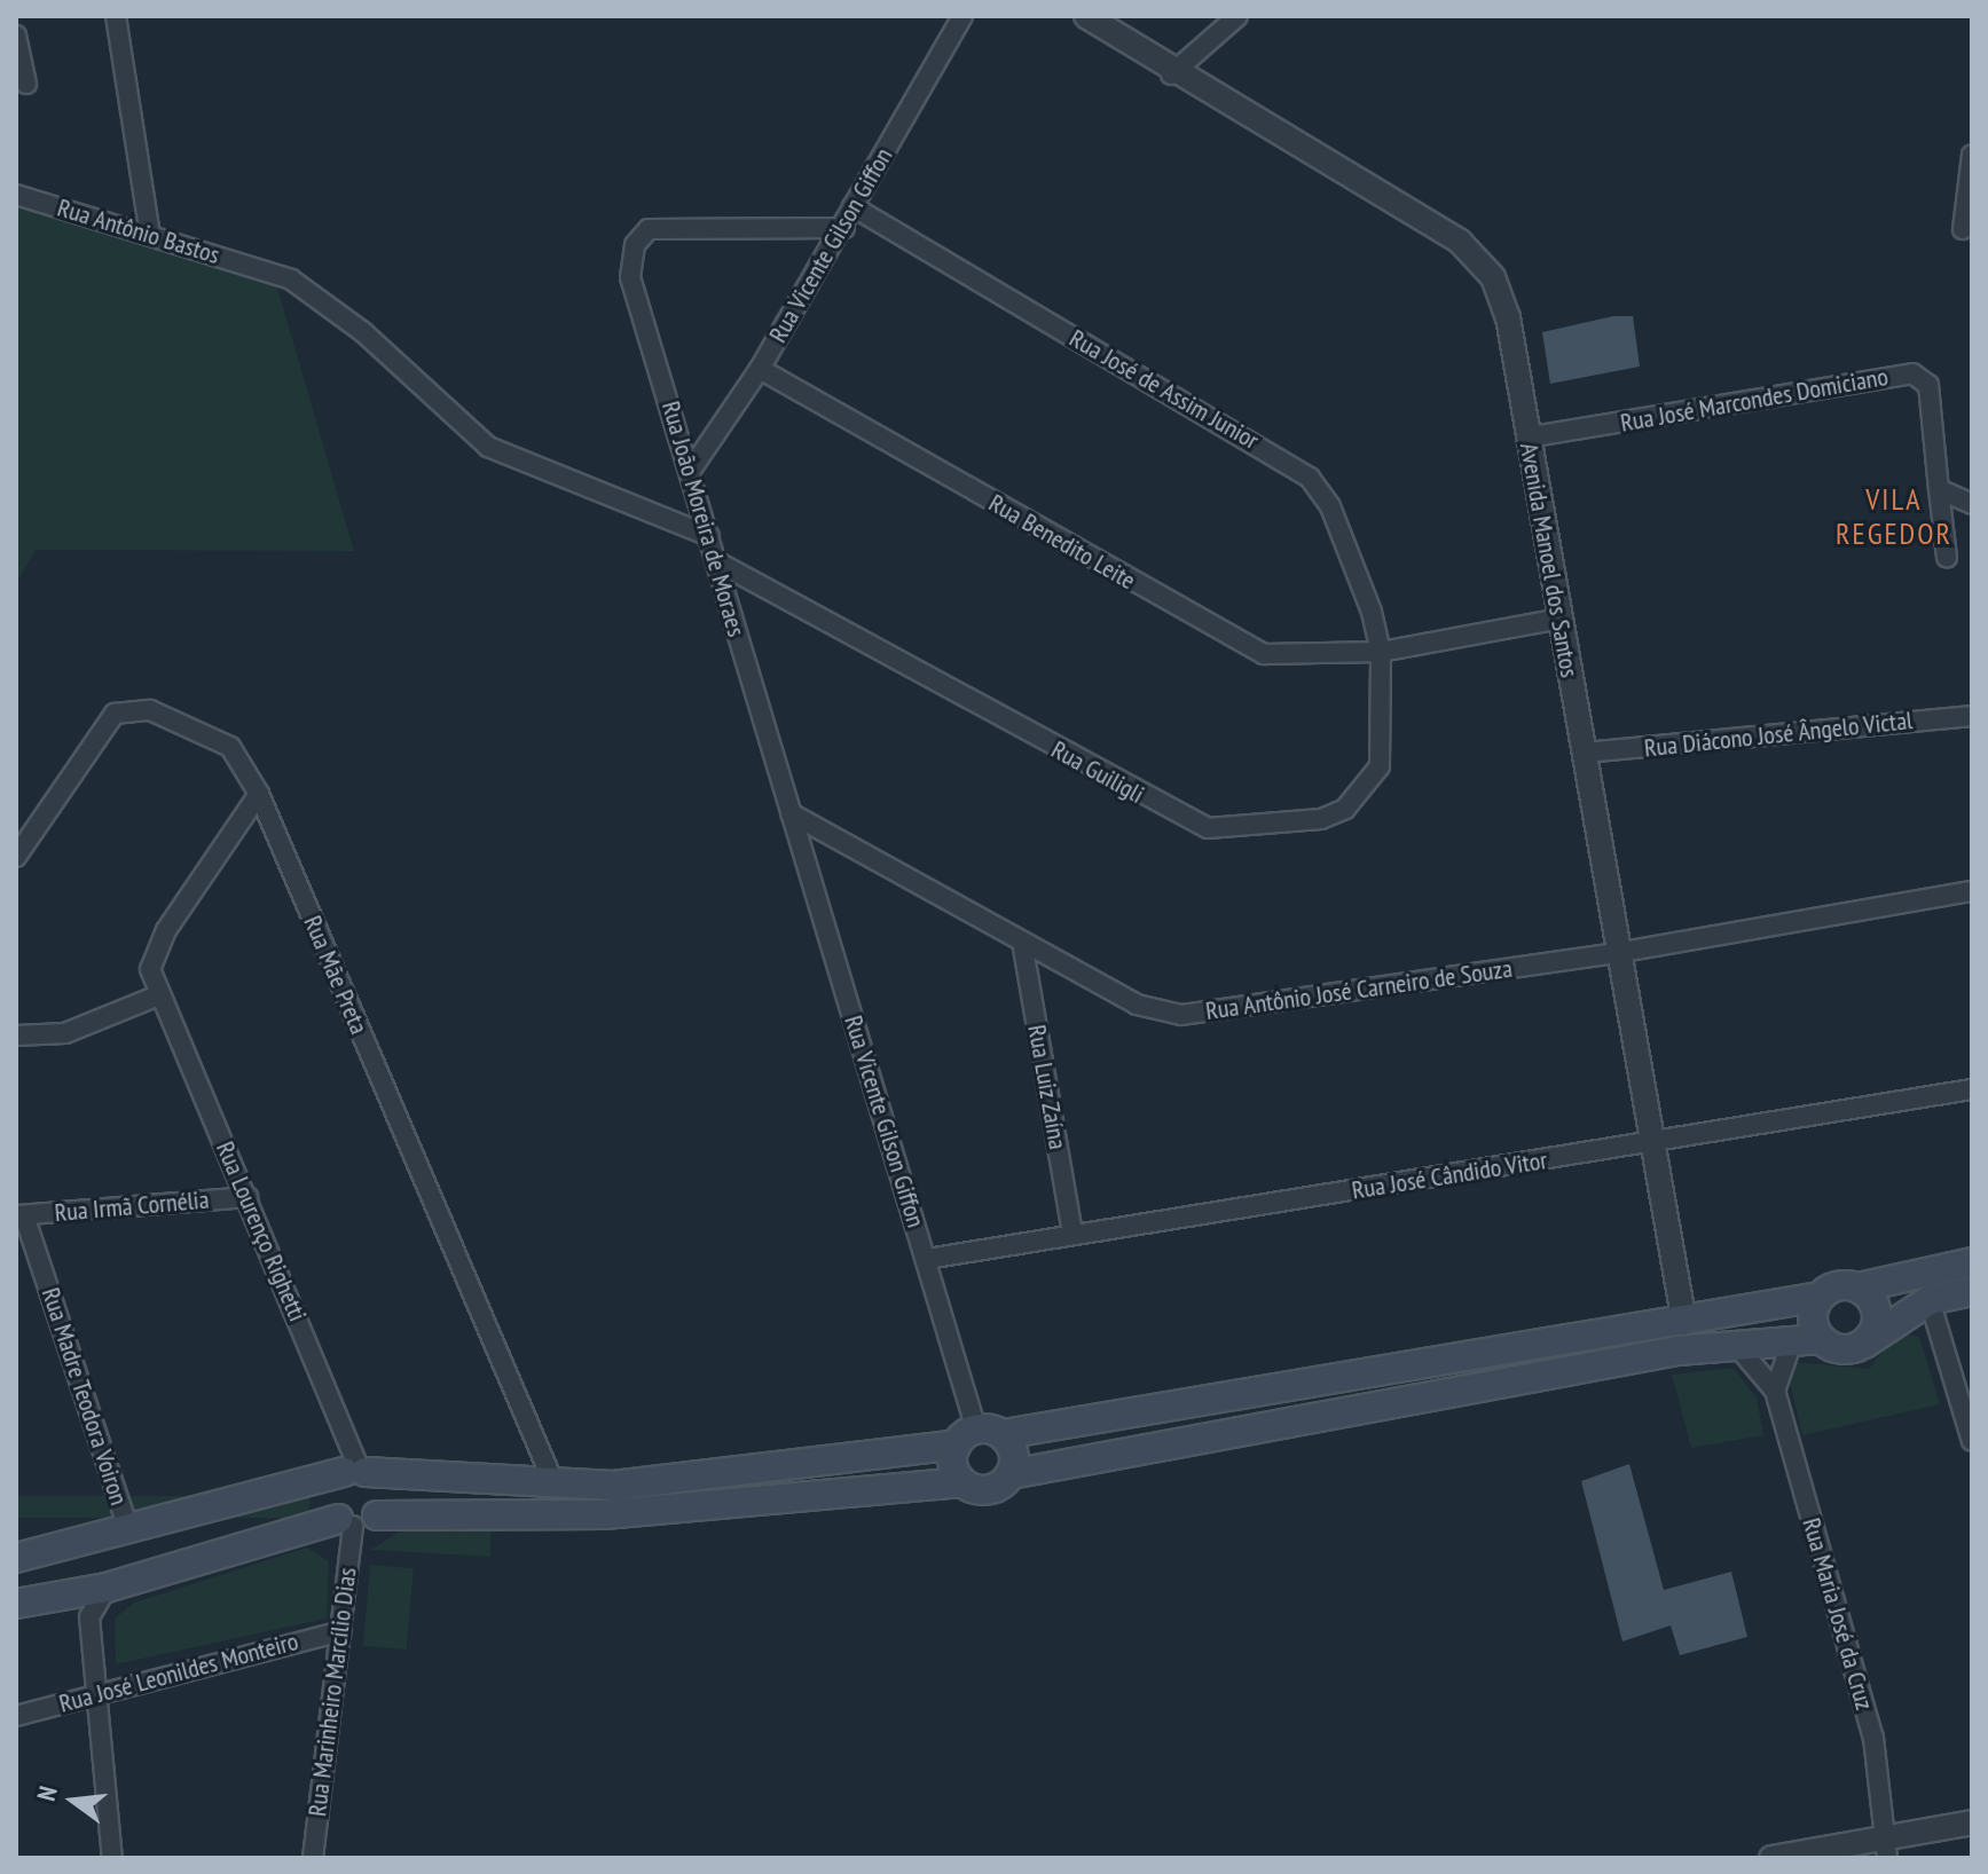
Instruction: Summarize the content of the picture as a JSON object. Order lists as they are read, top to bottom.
{
  "streets": {
    "street": [
      "Rua Antônio Bastos",
      "Rua Vicente Gilson Giffon",
      "Rua José de Assim Junior",
      "Rua José Marcondes Domiciano",
      "Rua João Moreira de Moraes",
      "Rua Benedito Leite",
      "Avenida Manoel dos Santos",
      "Rua Diácono José Ângelo Victal",
      "Rua Guiligli",
      "Rua Mãe Preta",
      "Rua Antônio José Carneiro de Souza",
      "Rua Luiz Zaína",
      "Rua José Cândido Vitor",
      "Rua Irmã Cornélia",
      "Rua Lourenço Righetti",
      "Rua Madre Teodora Voiron",
      "Rua Maria José da Cruz",
      "Rua José Leonildes Monteiro",
      "Rua Marinheiro Marcílio Dias"
    ]
  },
  "crossings": [
    ["Rua Antônio Bastos", "Rua João Moreira de Moraes"],
    ["Rua Vicente Gilson Giffon", "Rua José de Assim Junior"],
    ["Rua Vicente Gilson Giffon", "Rua João Moreira de Moraes"],
    ["Rua Vicente Gilson Giffon", "Rua Benedito Leite"],
    ["Rua Vicente Gilson Giffon", "Rua Antônio José Carneiro de Souza"],
    ["Rua Vicente Gilson Giffon", "Rua José Cândido Vitor"],
    ["Rua José de Assim Junior", "Rua Benedito Leite"],
    ["Rua José de Assim Junior", "Rua Guiligli"],
    ["Rua José Marcondes Domiciano", "Avenida Manoel dos Santos"],
    ["Rua João Moreira de Moraes", "Rua Guiligli"],
    ["Rua João Moreira de Moraes", "Rua Antônio José Carneiro de Souza"],
    ["Rua Benedito Leite", "Avenida Manoel dos Santos"],
    ["Rua Benedito Leite", "Rua Guiligli"],
    ["Avenida Manoel dos Santos", "Rua Diácono José Ângelo Victal"],
    ["Avenida Manoel dos Santos", "Rua Antônio José Carneiro de Souza"],
    ["Avenida Manoel dos Santos", "Rua José Cândido Vitor"],
    ["Rua Antônio José Carneiro de Souza", "Rua Luiz Zaína"],
    ["Rua Luiz Zaína", "Rua José Cândido Vitor"],
    ["Rua Irmã Cornélia", "Rua Lourenço Righetti"],
    ["Rua Irmã Cornélia", "Rua Madre Teodora Voiron"],
    ["Rua José Leonildes Monteiro", "Rua Marinheiro Marcílio Dias"]
  ],
  "districts": ["VILA REGEDOR"],
  "north": "left"
}
